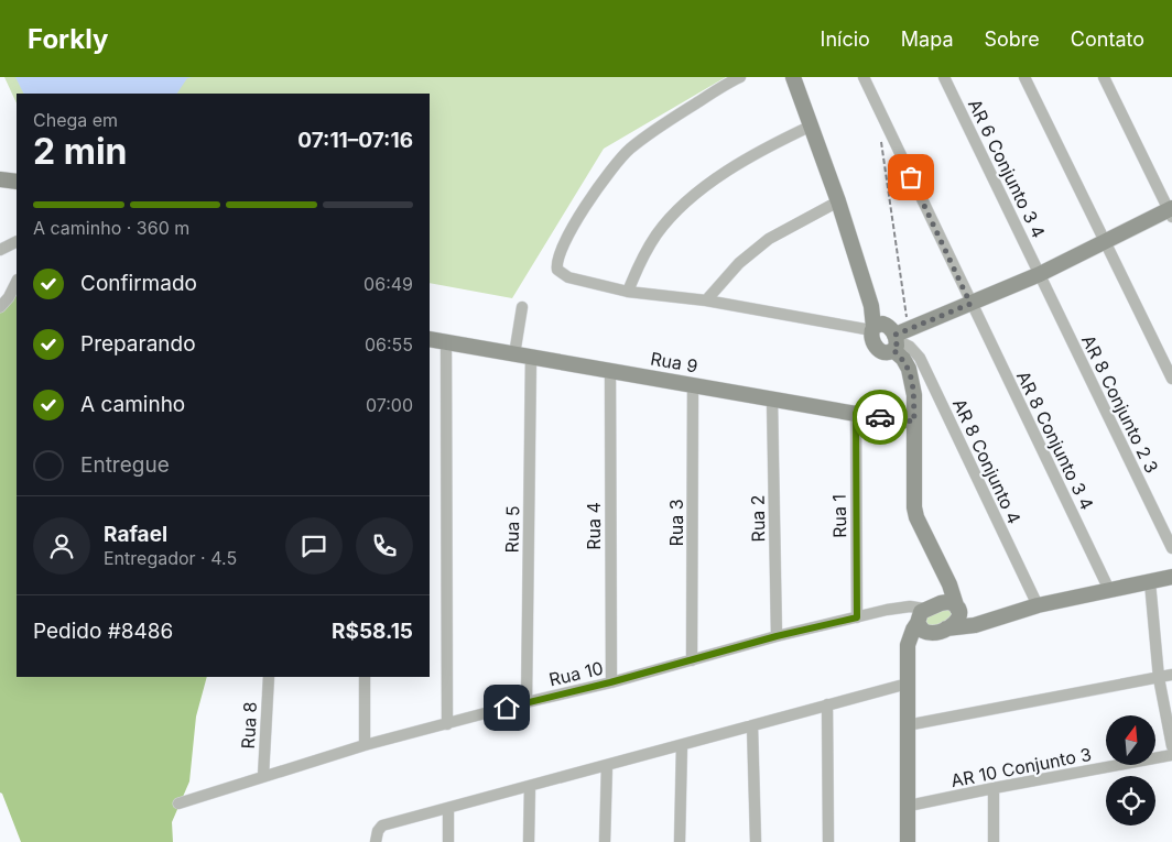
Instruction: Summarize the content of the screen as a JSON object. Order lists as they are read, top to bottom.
{
  "streets": {
    "street": [
      "AR 6 Conjunto 3 4",
      "Rua 9",
      "AR 8 Conjunto 2 3",
      "AR 8 Conjunto 3 4",
      "AR 8 Conjunto 4",
      "Rua 1",
      "Rua 2",
      "Rua 3",
      "Rua 4",
      "Rua 5",
      "Rua 10",
      "Rua 8",
      "AR 10 Conjunto 3"
    ]
  },
  "crossings": [
    ["AR 6 Conjunto 3 4", "AR 8 Conjunto 2 3"],
    ["Rua 9", "Rua 1"],
    ["Rua 9", "Rua 2"],
    ["Rua 9", "Rua 3"],
    ["Rua 9", "Rua 4"],
    ["Rua 9", "Rua 5"],
    ["Rua 1", "Rua 10"],
    ["Rua 2", "Rua 10"],
    ["Rua 3", "Rua 10"],
    ["Rua 4", "Rua 10"],
    ["Rua 5", "Rua 10"],
    ["Rua 10", "Rua 8"]
  ],
  "north": "top",
  "page": {
    "header": "Forkly",
    "nav": [
      "Início",
      "Mapa",
      "Sobre",
      "Contato"
    ],
    "heading": ["2 min", "Chega em", "07:11–07:16"],
    "panel": [
      "Rafael",
      "Entregador · 4.5",
      "Pedido #8486",
      "R$58.15"
    ],
    "bar": "A caminho · 360 m",
    "list": [
      ["Confirmado", "06:49"],
      ["Preparando", "06:55"],
      ["A caminho", "07:00"],
      "Entregue"
    ]
  }
}
